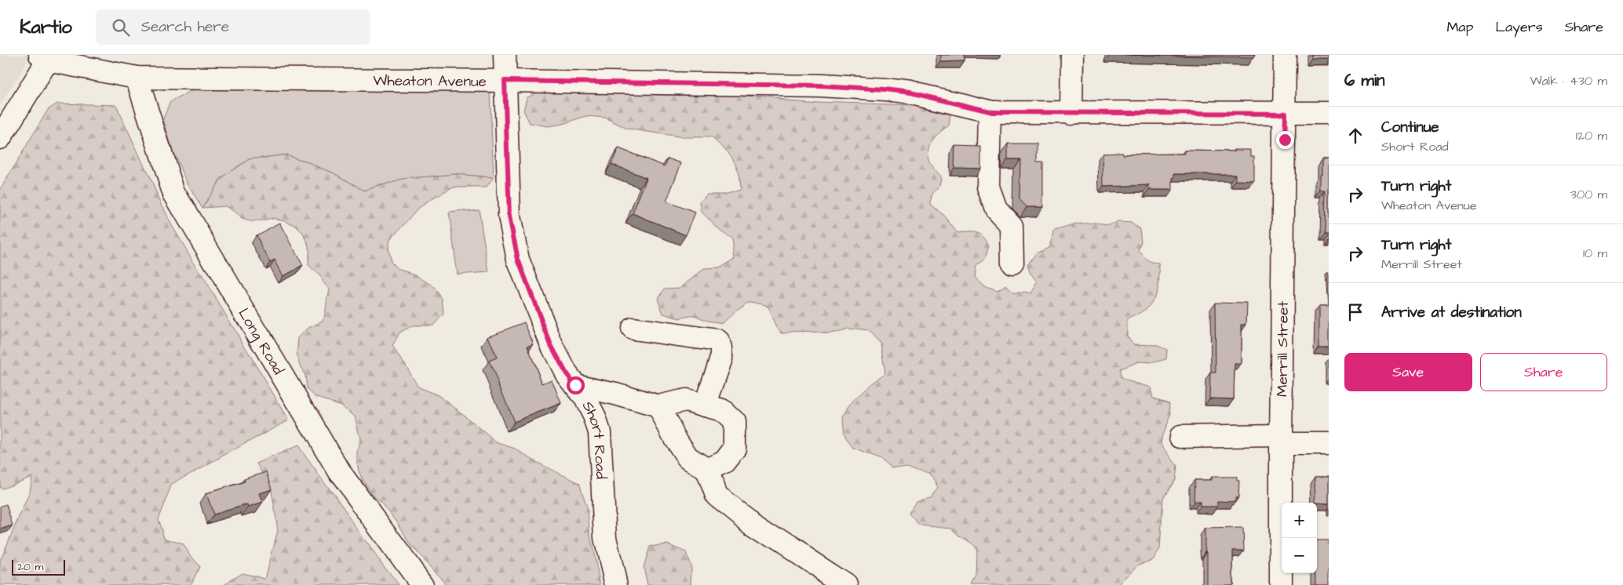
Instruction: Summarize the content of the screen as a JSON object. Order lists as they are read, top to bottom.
{
  "streets": {
    "street": [
      "Wheaton Avenue",
      "Long Road",
      "Merrill Street",
      "Short Road"
    ]
  },
  "crossings": [
    ["Wheaton Avenue", "Long Road"],
    ["Wheaton Avenue", "Merrill Street"],
    ["Wheaton Avenue", "Short Road"]
  ],
  "scale_bar": "20 m",
  "page": {
    "header": "Kartio",
    "search": "Search here",
    "nav": ["Map", "Layers", "Share"],
    "heading": ["6 min", "Walk · 430 m"],
    "list": [
      ["Continue", "Short Road", "120 m"],
      ["Turn right", "Wheaton Avenue", "300 m"],
      ["Turn right", "Merrill Street", "10 m"],
      "Arrive at destination"
    ],
    "buttons": ["Save", "Share"],
    "map_buttons": ["+", "−"],
    "scale": "20 m"
  }
}
